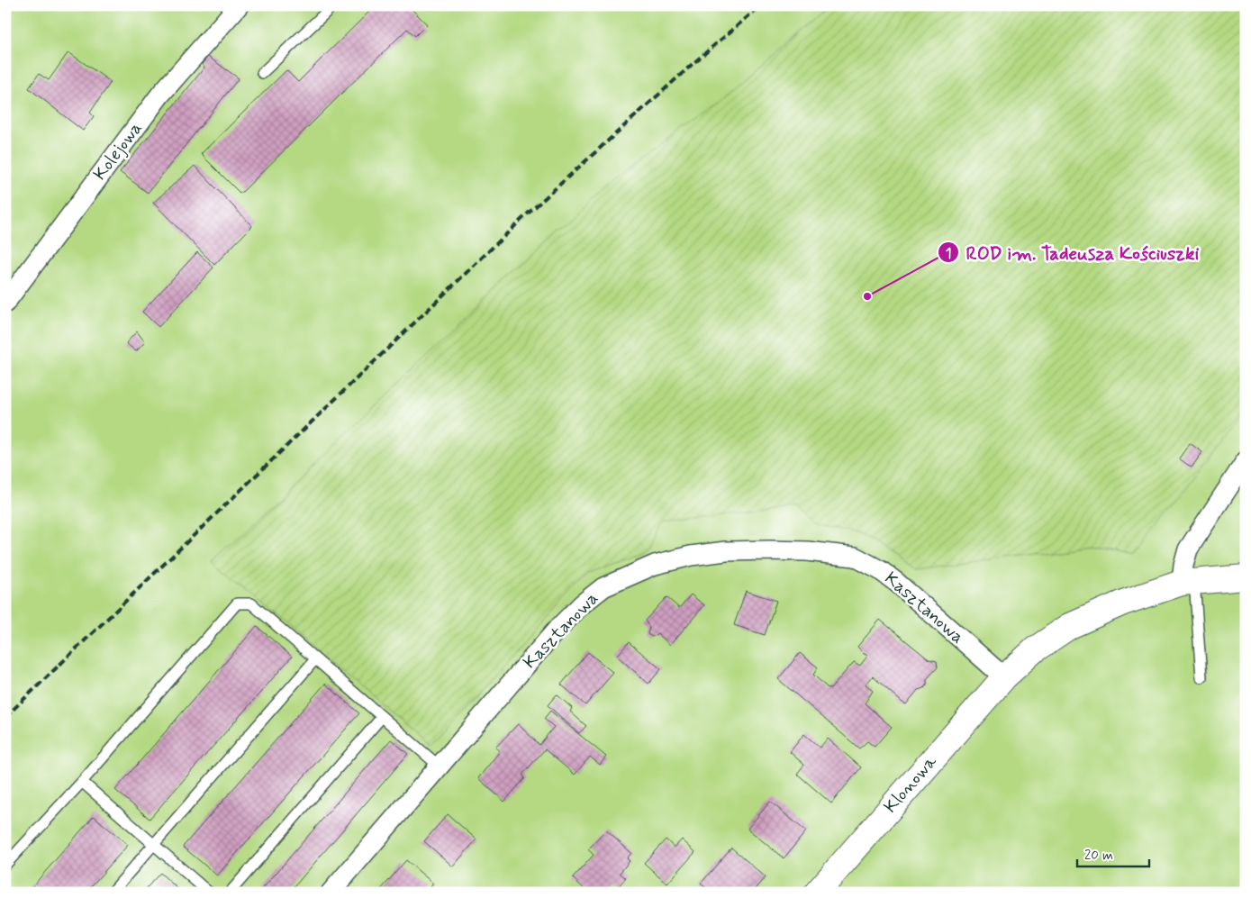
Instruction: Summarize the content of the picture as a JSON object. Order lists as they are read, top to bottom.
{
  "streets": {
    "street": ["Kolejowa", "Kasztanowa", "Klonowa"]
  },
  "crossings": [
    ["Kasztanowa", "Klonowa"]
  ],
  "places": ["ROD im. Tadeusza Kościuszki"],
  "scale_bar": "20 m"
}
